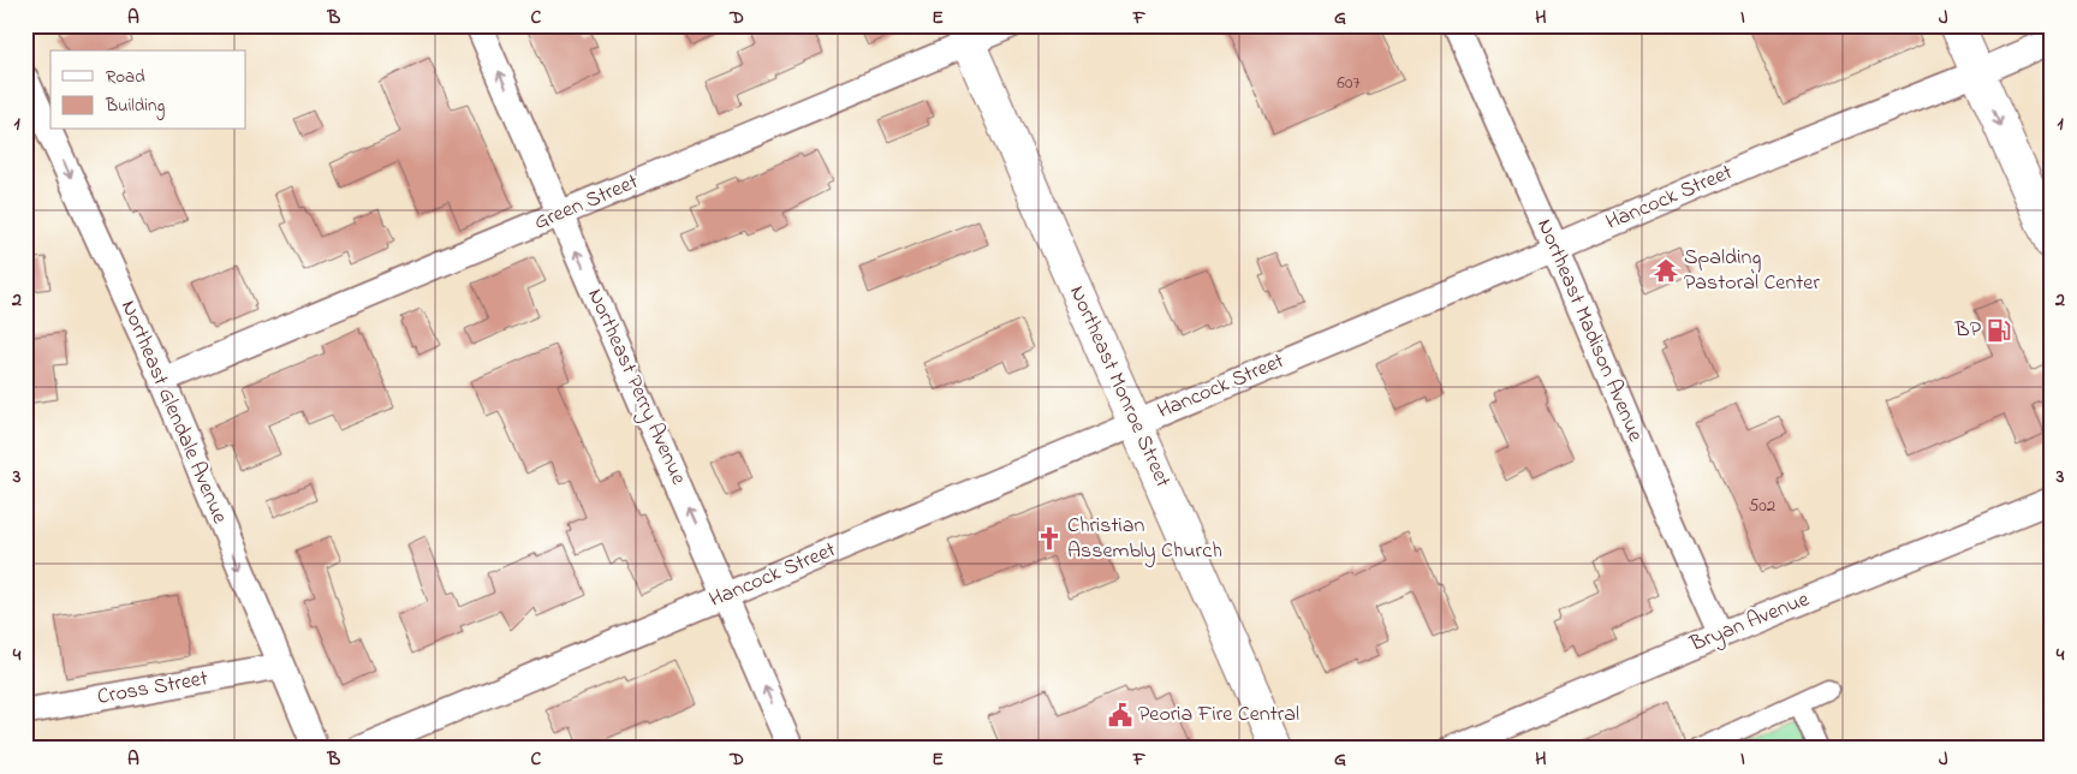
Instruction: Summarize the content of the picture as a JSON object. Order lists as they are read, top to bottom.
{
  "streets": {
    "street": [
      "Hancock Street",
      "Green Street",
      "Northeast Madison Avenue",
      "Northeast Perry Avenue",
      "Northeast Monroe Street",
      "Northeast Glendale Avenue",
      "Bryan Avenue",
      "Cross Street"
    ]
  },
  "crossings": [
    ["Hancock Street", "Northeast Madison Avenue"],
    ["Hancock Street", "Northeast Perry Avenue"],
    ["Hancock Street", "Northeast Monroe Street"],
    ["Green Street", "Northeast Perry Avenue"],
    ["Green Street", "Northeast Monroe Street"],
    ["Green Street", "Northeast Glendale Avenue"],
    ["Northeast Madison Avenue", "Bryan Avenue"],
    ["Northeast Glendale Avenue", "Cross Street"]
  ],
  "one_way": ["Northeast Perry Avenue", "Northeast Glendale Avenue"],
  "places": {
    "temple": ["Spalding Pastoral Center"],
    "fuel station": ["BP"],
    "church": ["Christian Assembly Church"],
    "public building": ["Peoria Fire Central"]
  },
  "house_numbers": ["607", "502"],
  "legend": ["Road", "Building"],
  "grid": {
    "columns": [
      "A",
      "B",
      "C",
      "D",
      "E",
      "F",
      "G",
      "H",
      "I",
      "J"
    ],
    "rows": [
      "1",
      "2",
      "3",
      "4"
    ]
  }
}
